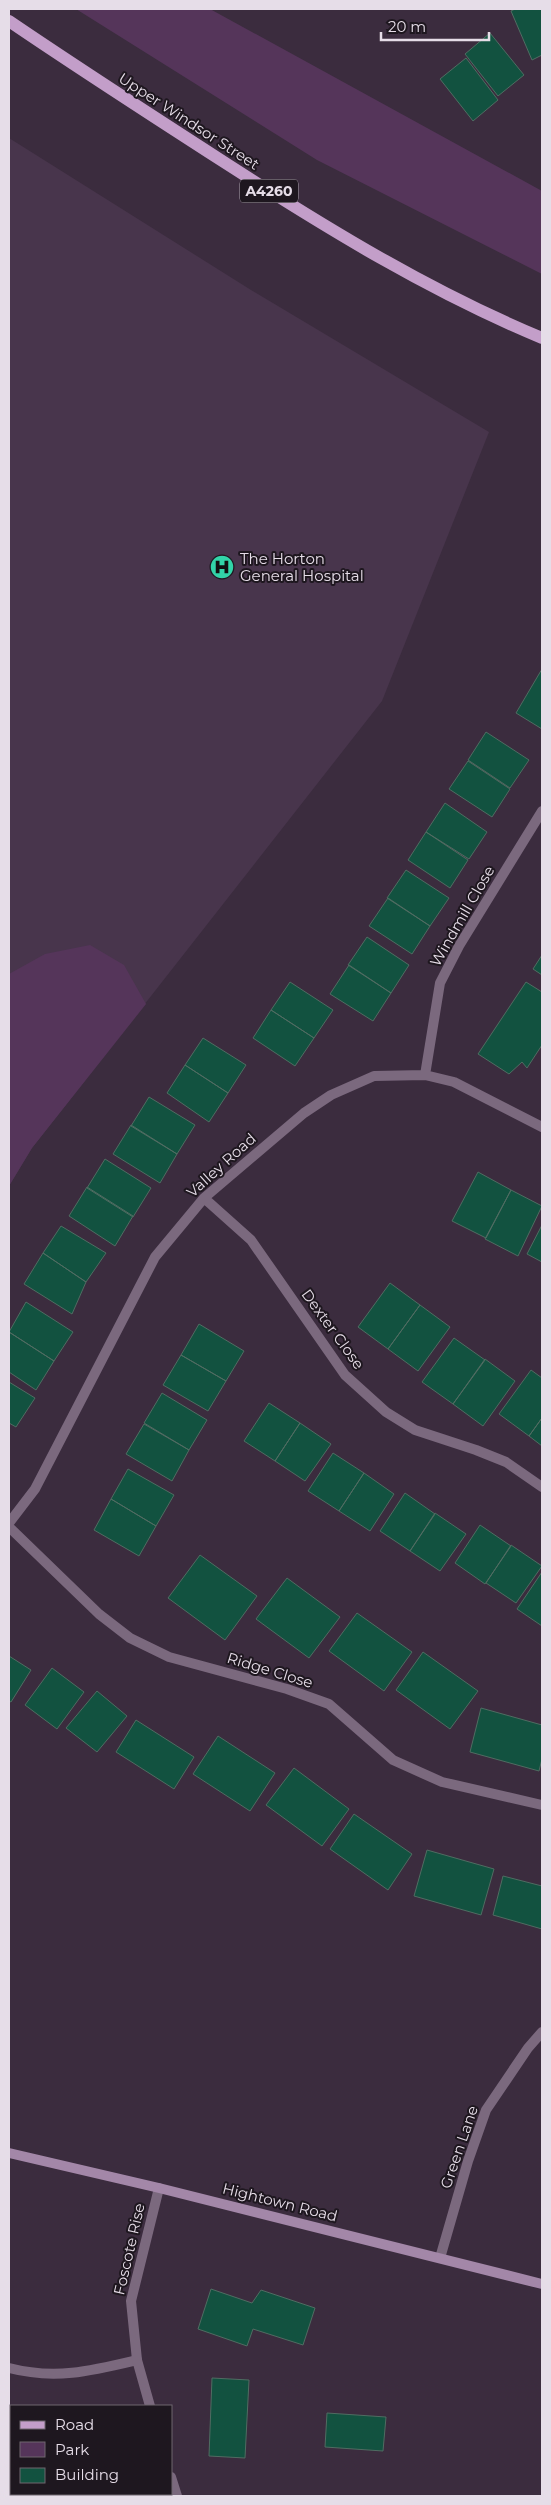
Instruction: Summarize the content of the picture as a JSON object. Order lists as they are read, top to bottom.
{
  "streets": {
    "main road": ["Upper Windsor Street", "A4260"],
    "street": [
      "Windmill Close",
      "Valley Road",
      "Dexter Close",
      "Ridge Close",
      "Green Lane",
      "Hightown Road",
      "Foscote Rise"
    ]
  },
  "crossings": [
    ["Windmill Close", "Valley Road"],
    ["Valley Road", "Dexter Close"],
    ["Green Lane", "Hightown Road"],
    ["Hightown Road", "Foscote Rise"]
  ],
  "places": {
    "hospital": ["The Horton General Hospital"]
  },
  "legend": ["Road", "Park", "Building"],
  "scale_bar": "20 m"
}
